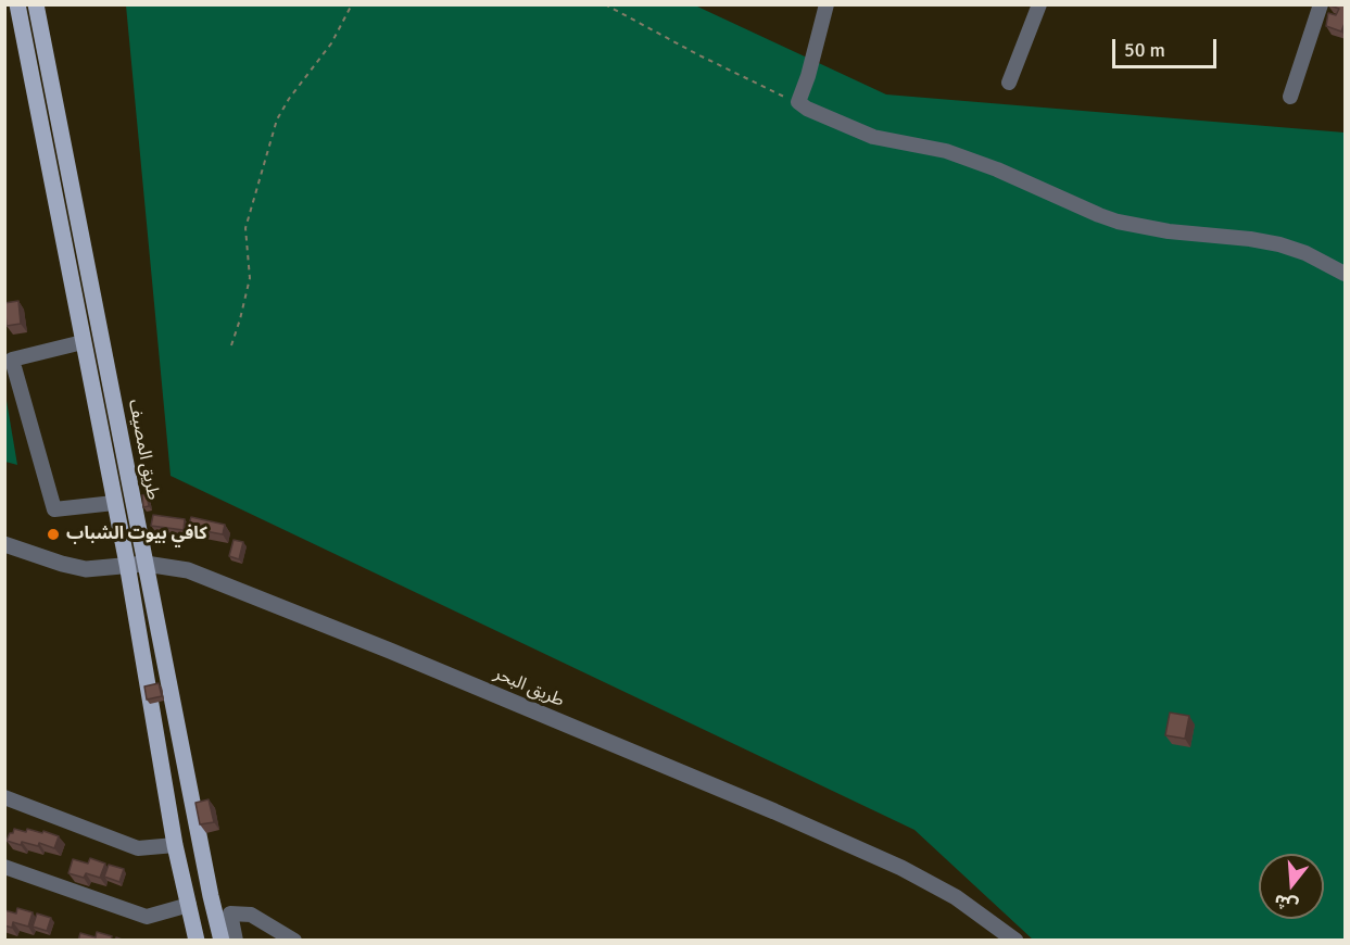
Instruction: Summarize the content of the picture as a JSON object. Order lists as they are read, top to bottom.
{
  "streets": {
    "main road": ["طريق المصيف"],
    "street": ["طريق البحر"]
  },
  "crossings": [
    ["طريق المصيف", "طريق البحر"]
  ],
  "places": ["كافي بيوت الشباب"],
  "scale_bar": "50 m",
  "north": "bottom"
}
